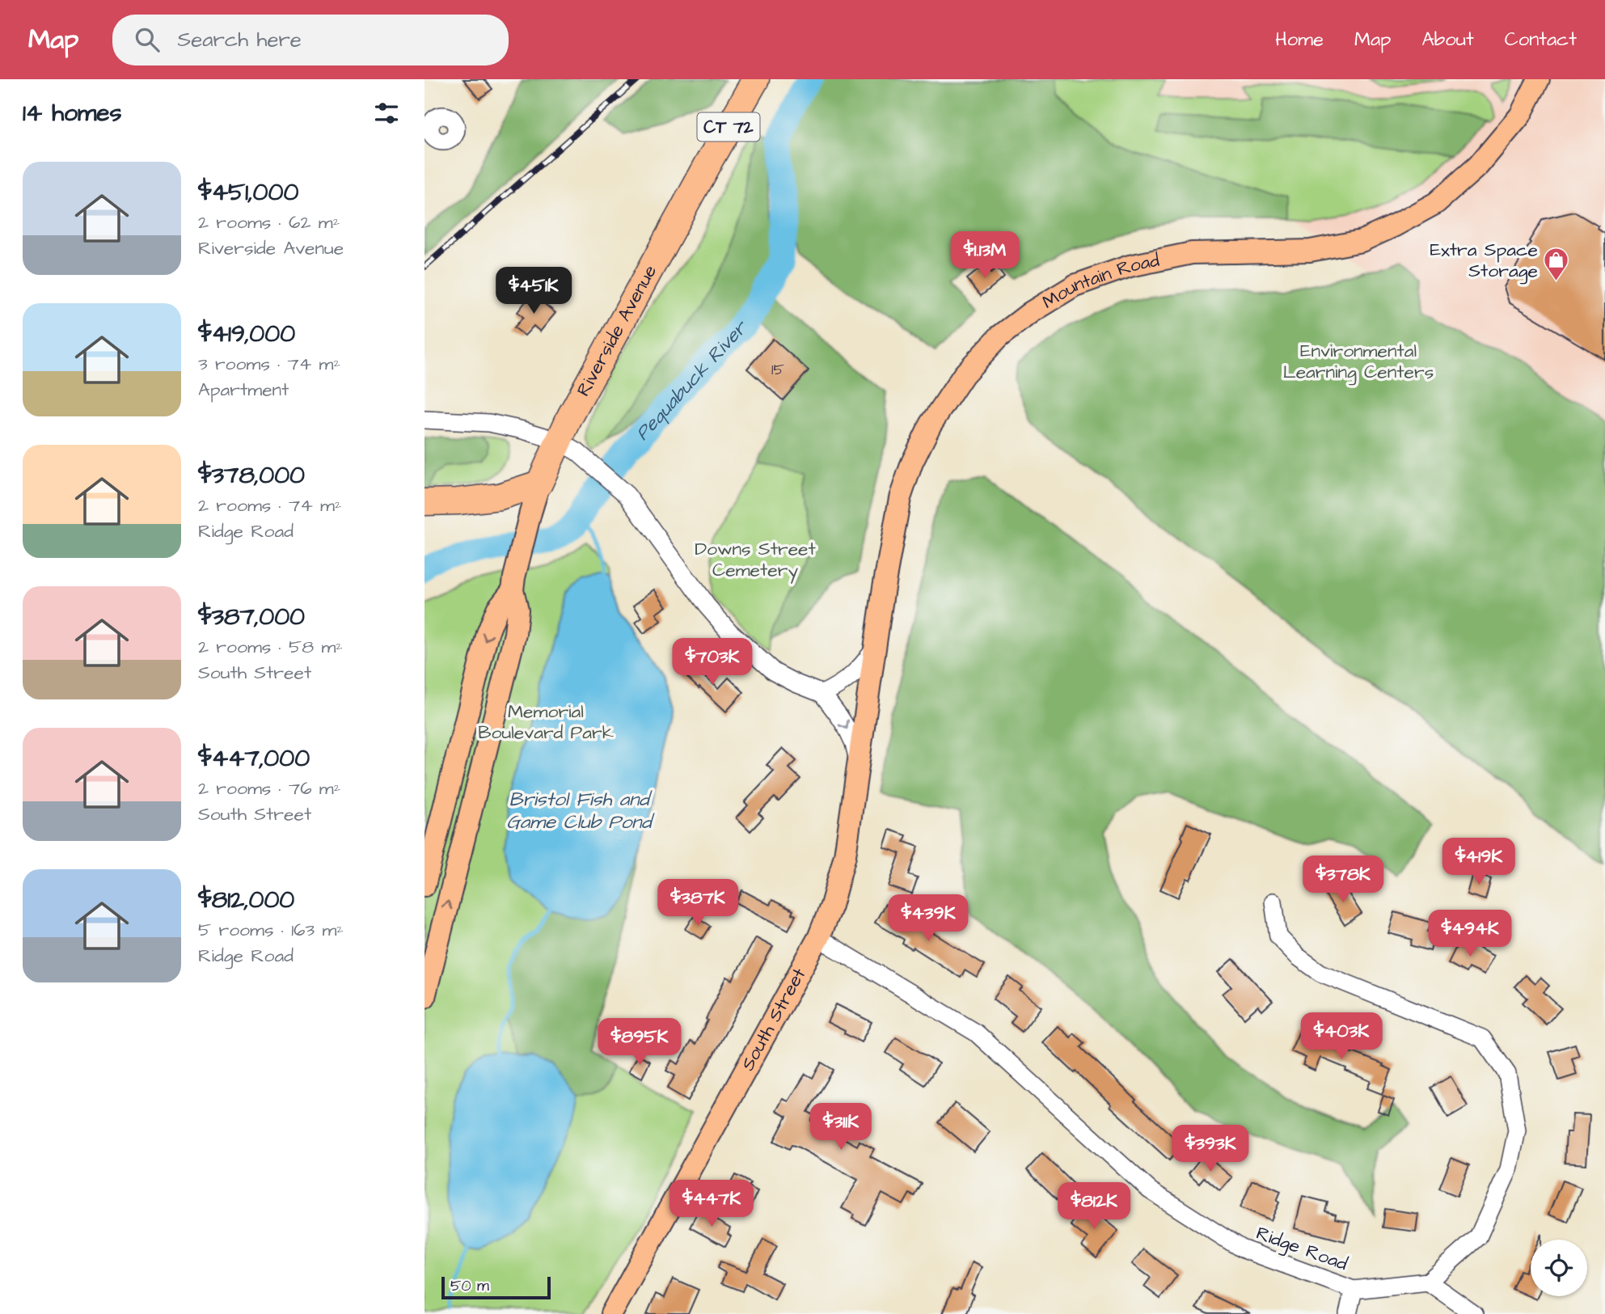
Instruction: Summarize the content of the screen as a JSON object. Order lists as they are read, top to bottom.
{
  "streets": {
    "highway": ["CT 72", "Riverside Avenue"],
    "main road": ["Mountain Road", "South Street"],
    "street": ["Ridge Road"]
  },
  "crossings": [
    ["Mountain Road", "South Street"],
    ["South Street", "Ridge Road"]
  ],
  "water": ["Pequabuck River", "Bristol Fish and Game Club Pond"],
  "parks": ["Environmental Learning Centers", "Downs Street Cemetery", "Memorial Boulevard Park"],
  "places": {
    "shop": ["Extra Space Storage"]
  },
  "house_numbers": ["15"],
  "scale_bar": "50 m",
  "page": {
    "header": "Map",
    "search": "Search here",
    "nav": [
      "Home",
      "Map",
      "About",
      "Contact"
    ],
    "heading": "14 homes",
    "list": [
      {
        "name": "$451,000",
        "note": "2 rooms · 62 m² · Riverside Avenue"
      },
      {
        "name": "$419,000",
        "note": "3 rooms · 74 m² · Apartment"
      },
      {
        "name": "$378,000",
        "note": "2 rooms · 74 m² · Ridge Road"
      },
      {
        "name": "$387,000",
        "note": "2 rooms · 58 m² · South Street"
      },
      {
        "name": "$447,000",
        "note": "2 rooms · 76 m² · South Street"
      },
      {
        "name": "$812,000",
        "note": "5 rooms · 163 m² · Ridge Road"
      }
    ],
    "price": [
      "$1.13M",
      "$451K",
      "$703K",
      "$419K",
      "$378K",
      "$387K",
      "$439K",
      "$494K",
      "$403K",
      "$895K",
      "$311K",
      "$393K",
      "$447K",
      "$812K"
    ],
    "scale": "50 m"
  }
}
